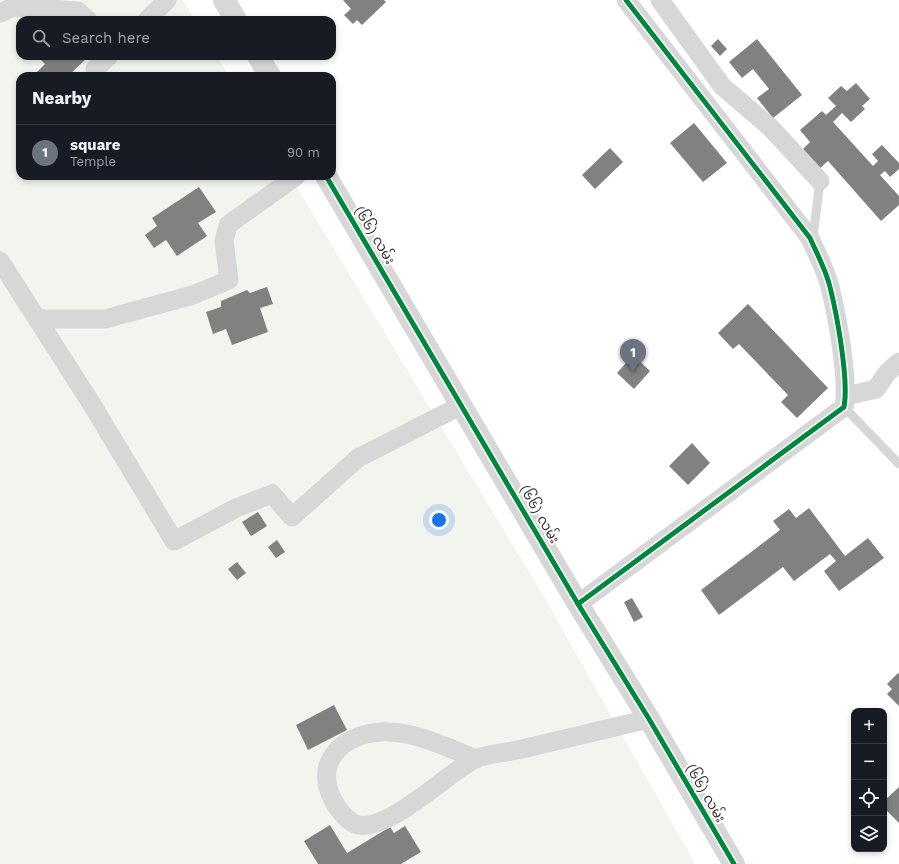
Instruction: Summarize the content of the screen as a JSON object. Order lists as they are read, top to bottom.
{
  "streets": {
    "street": ["(၆၆) လမ်း"]
  },
  "page": {
    "search": "Search here",
    "heading": "Nearby",
    "list": [
      {
        "mark": "1",
        "name": "square",
        "note": "Temple",
        "value": "90 m"
      }
    ],
    "pins": "1",
    "map_buttons": ["+", "−"]
  }
}
